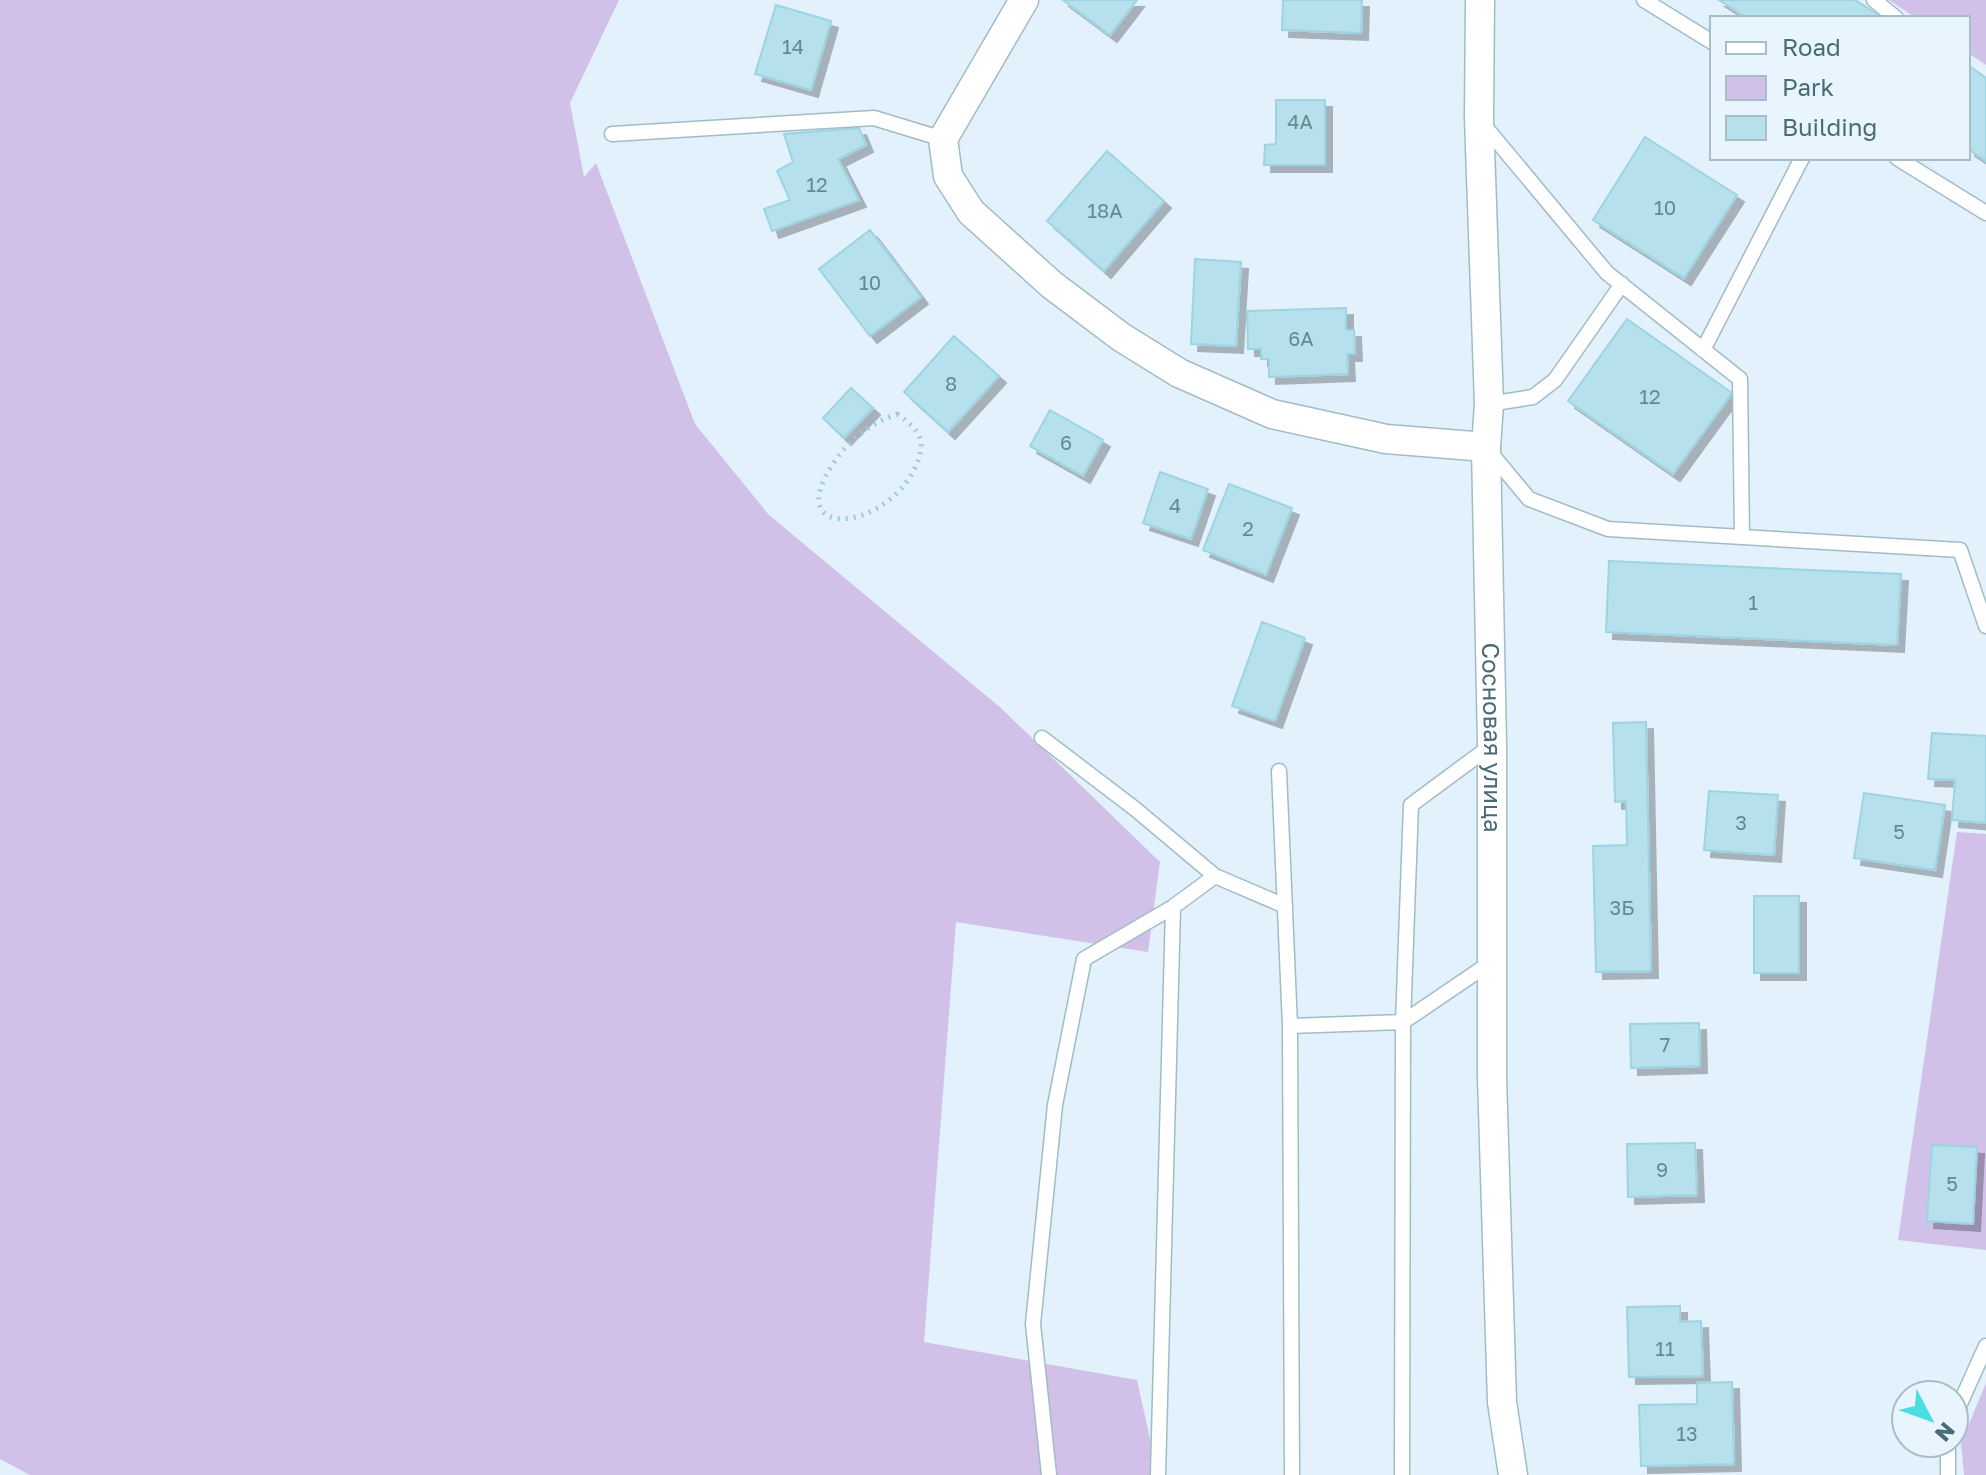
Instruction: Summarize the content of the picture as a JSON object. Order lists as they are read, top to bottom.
{
  "streets": {
    "street": ["Сосновая улица"]
  },
  "house_numbers": [
    "14",
    "4А",
    "12",
    "10",
    "18А",
    "10",
    "6А",
    "8",
    "12",
    "6",
    "4",
    "2",
    "1",
    "3",
    "5",
    "3Б",
    "7",
    "9",
    "5",
    "11",
    "13"
  ],
  "legend": ["Road", "Park", "Building"],
  "north": "bottom right"
}
